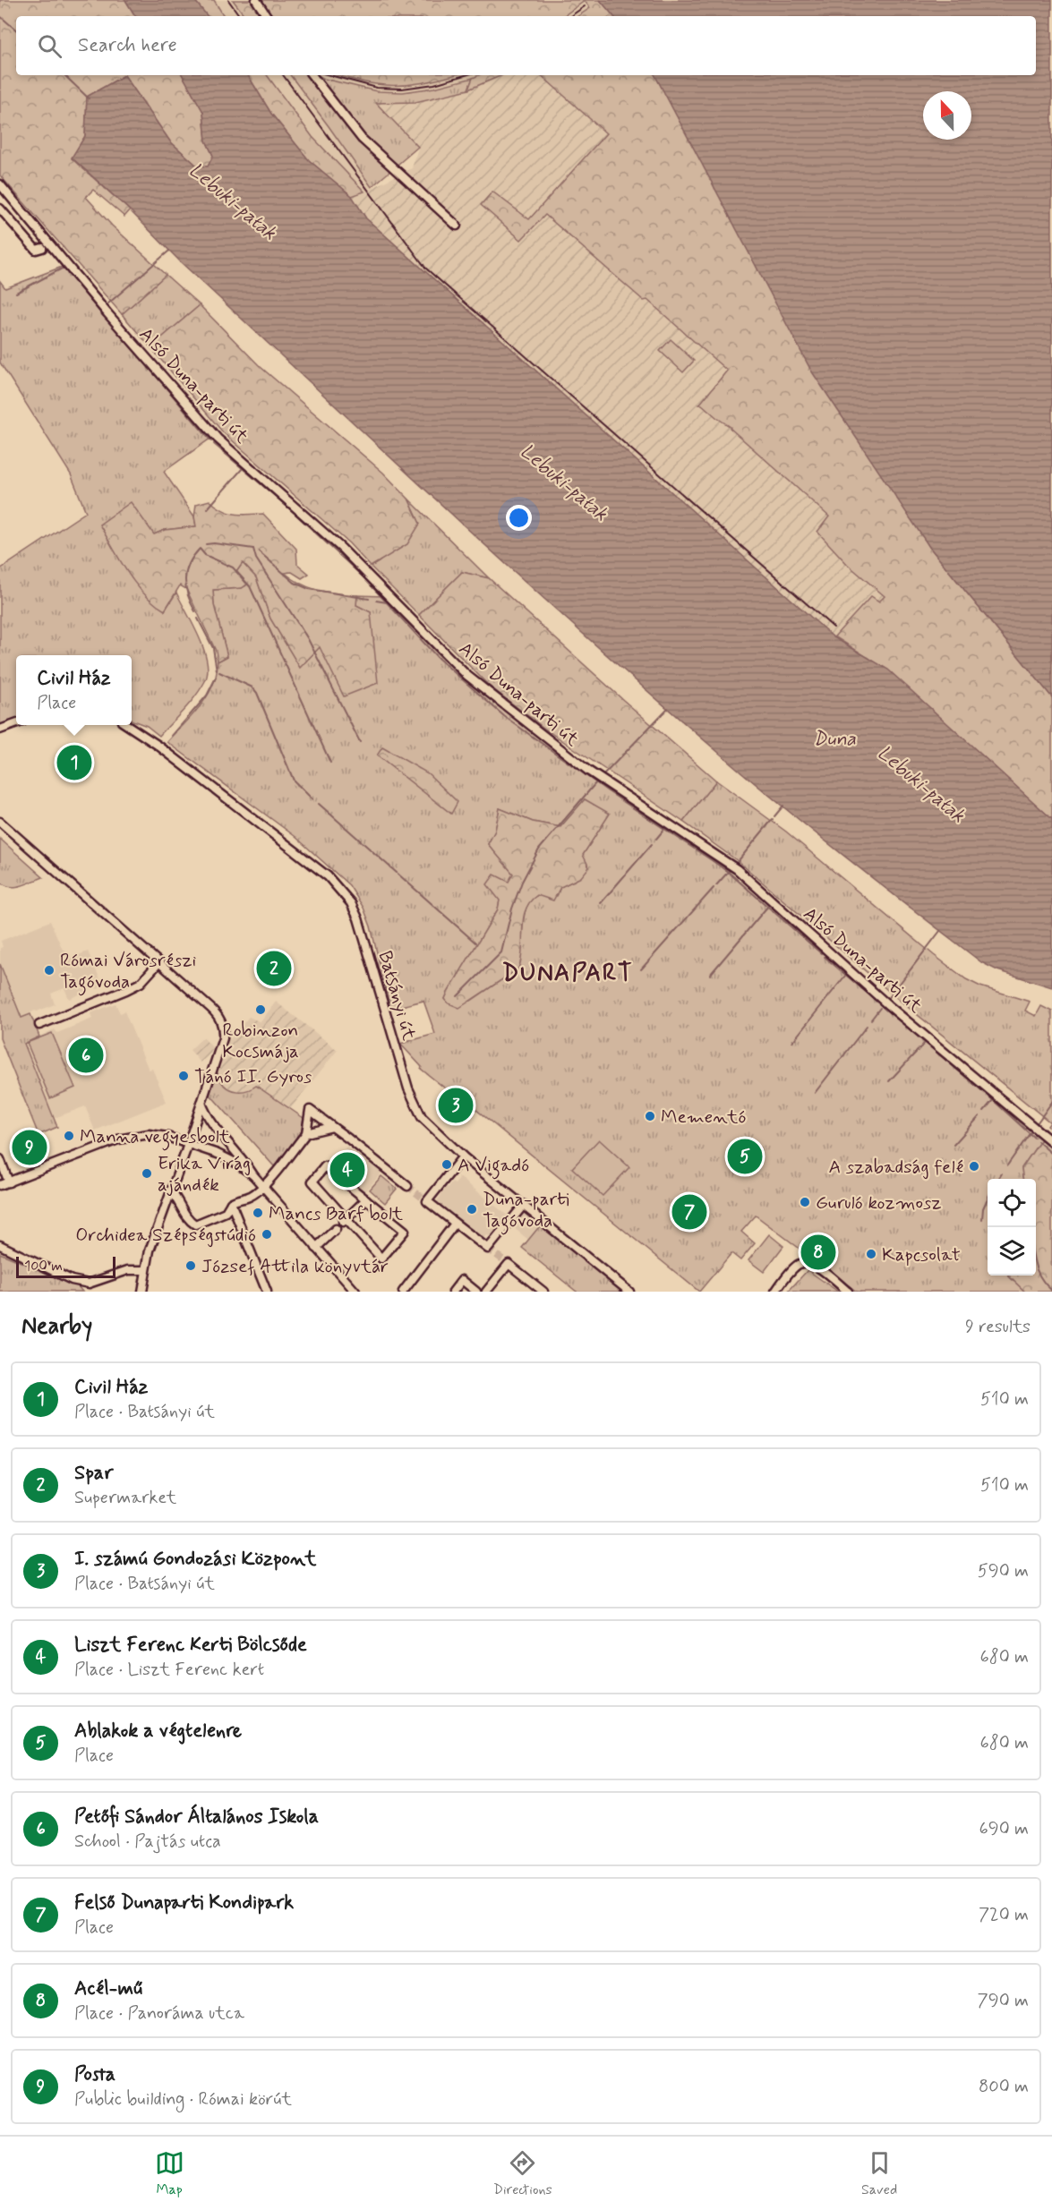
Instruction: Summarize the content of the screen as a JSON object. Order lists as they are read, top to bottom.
{
  "streets": {
    "street": ["Alsó Duna-parti út", "Batsányi út"]
  },
  "districts": ["DUNAPART"],
  "water": ["Lebuki-patak", "Duna"],
  "places": [
    "Római Városrészi Tagóvoda",
    "Robinzon Kocsmája",
    "Tánó II. Gyros",
    "Mementó",
    "Manna vegyesbolt",
    "A Vigadó",
    "A szabadság felé",
    "Erika Virág ajándék",
    "Guruló kozmosz",
    "Duna-parti Tagóvoda",
    "Mancs Barf bolt",
    "Orchidea Szépségstúdió",
    "Kapcsolat",
    "József Attila könyvtár"
  ],
  "scale_bar": "100 m",
  "north": "top",
  "page": {
    "search": "Search here",
    "popup": ["Civil Ház", "Place"],
    "pins": [
      "1",
      "2",
      "6",
      "3",
      "9",
      "5",
      "4",
      "7",
      "8"
    ],
    "scale": "100 m",
    "heading": ["Nearby", "9 results"],
    "list": [
      {
        "mark": "1",
        "name": "Civil Ház",
        "note": "Place · Batsányi út",
        "value": "510 m"
      },
      {
        "mark": "2",
        "name": "Spar",
        "note": "Supermarket",
        "value": "510 m"
      },
      {
        "mark": "3",
        "name": "I. számú Gondozási Központ",
        "note": "Place · Batsányi út",
        "value": "590 m"
      },
      {
        "mark": "4",
        "name": "Liszt Ferenc Kerti Bölcsőde",
        "note": "Place · Liszt Ferenc kert",
        "value": "680 m"
      },
      {
        "mark": "5",
        "name": "Ablakok a végtelenre",
        "note": "Place",
        "value": "680 m"
      },
      {
        "mark": "6",
        "name": "Petőfi Sándor Általános Iskola",
        "note": "School · Pajtás utca",
        "value": "690 m"
      },
      {
        "mark": "7",
        "name": "Felső Dunaparti Kondipark",
        "note": "Place",
        "value": "720 m"
      },
      {
        "mark": "8",
        "name": "Acél-mű",
        "note": "Place · Panoráma utca",
        "value": "790 m"
      },
      {
        "mark": "9",
        "name": "Posta",
        "note": "Public building · Római körút",
        "value": "800 m"
      }
    ],
    "nav": ["Map", "Directions", "Saved"]
  }
}
